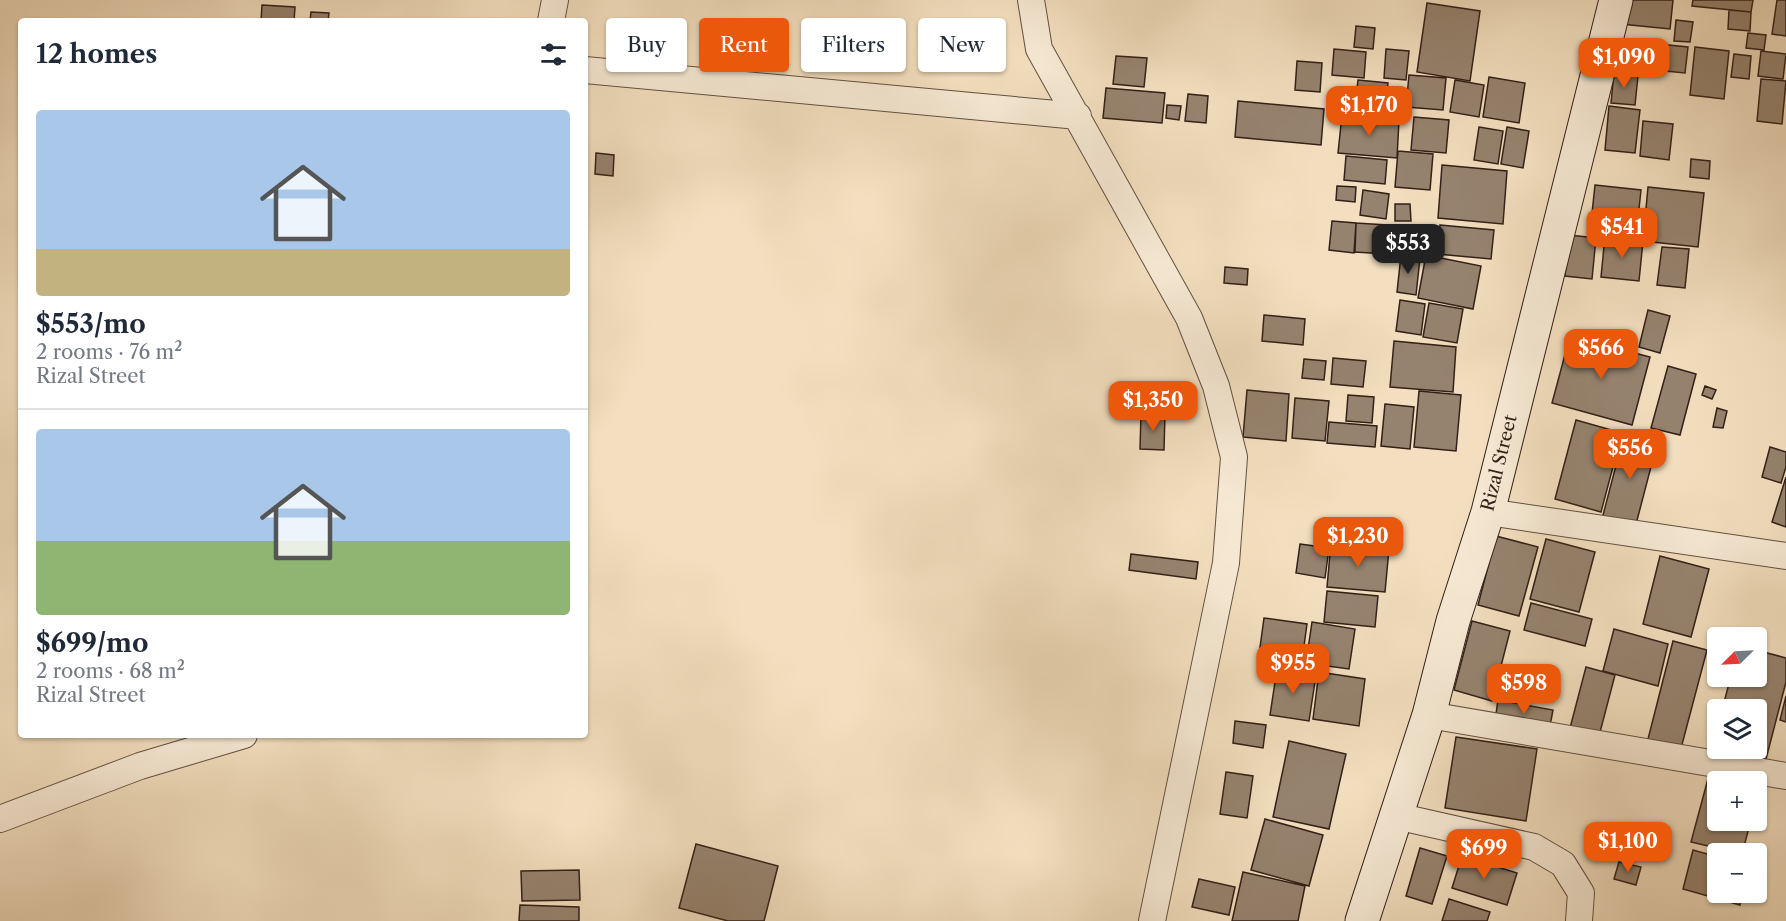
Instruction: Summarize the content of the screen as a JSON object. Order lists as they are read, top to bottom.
{
  "streets": {
    "main road": ["Rizal Street"]
  },
  "north": "bottom left",
  "page": {
    "chip": [
      "Buy",
      "Rent",
      "Filters",
      "New"
    ],
    "heading": "12 homes",
    "price": [
      "$1,090",
      "$1,170",
      "$541",
      "$553",
      "$566",
      "$1,350",
      "$556",
      "$1,230",
      "$955",
      "$598",
      "$1,100",
      "$699"
    ],
    "list": [
      {
        "name": "$553/mo",
        "note": "2 rooms · 76 m² · Rizal Street"
      },
      {
        "name": "$699/mo",
        "note": "2 rooms · 68 m² · Rizal Street"
      }
    ],
    "map_buttons": ["+", "−"]
  }
}
